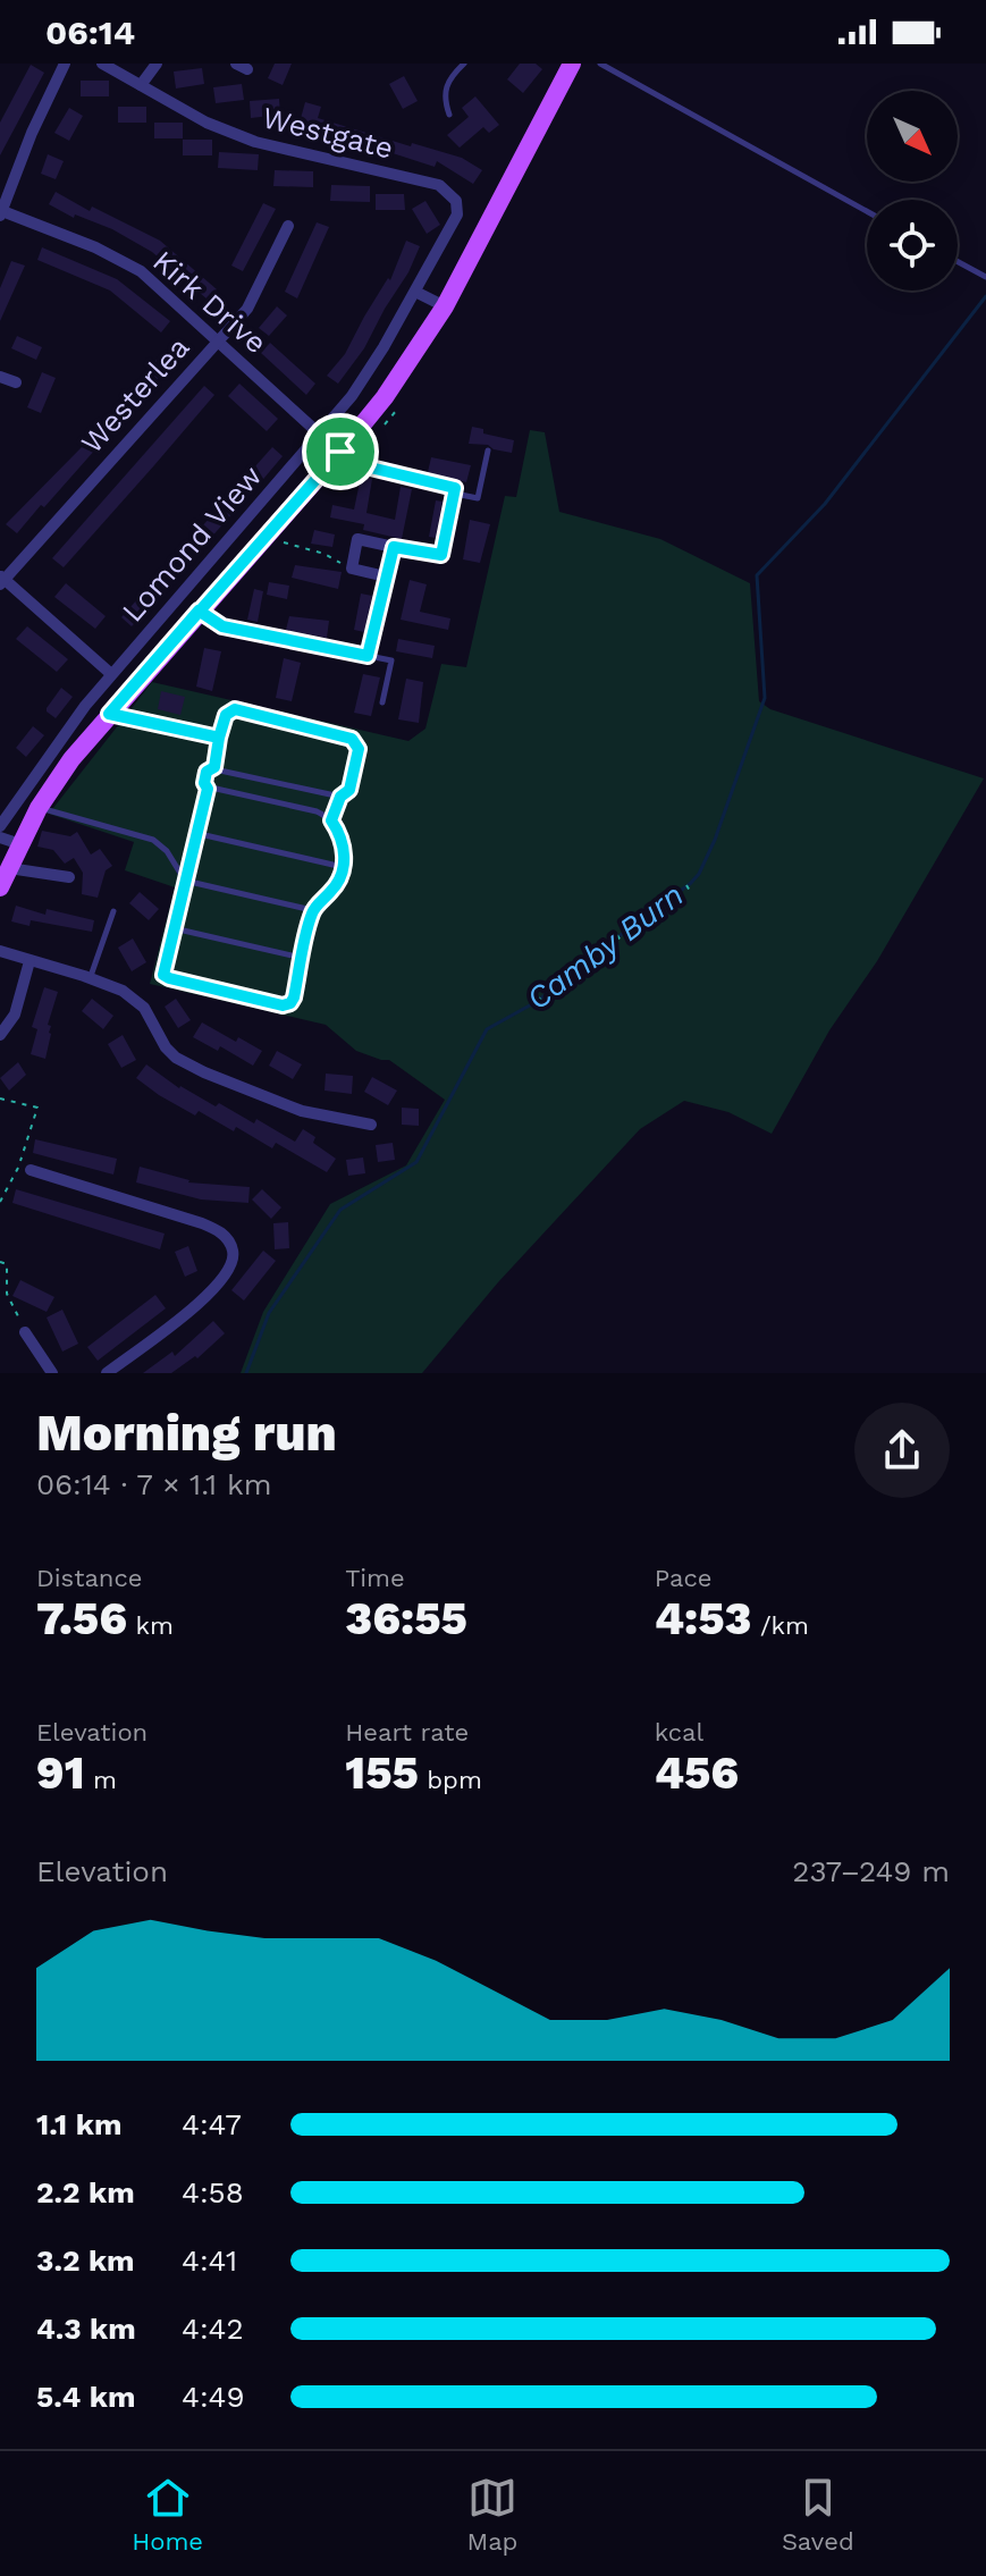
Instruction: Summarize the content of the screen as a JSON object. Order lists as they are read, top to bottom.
{
  "streets": {
    "street": [
      "Westgate",
      "Kirk Drive",
      "Westerlea",
      "Lomond View"
    ]
  },
  "crossings": [
    ["Westgate", "Lomond View"],
    ["Kirk Drive", "Westerlea"],
    ["Kirk Drive", "Lomond View"]
  ],
  "water": ["Camby Burn"],
  "north": "bottom right",
  "page": {
    "status": "06:14",
    "heading": ["Morning run", "06:14 · 7 × 1.1 km"],
    "stats": [
      ["Distance", "7.56 km"],
      ["Time", "36:55"],
      ["Pace", "4:53 /km"],
      ["Elevation", "91 m"],
      ["Heart rate", "155 bpm"],
      ["kcal", "456"]
    ],
    "chart": ["Elevation", "237–249 m"],
    "list": [
      {
        "name": "1.1 km",
        "note": "4:47"
      },
      {
        "name": "2.2 km",
        "note": "4:58"
      },
      {
        "name": "3.2 km",
        "note": "4:41"
      },
      {
        "name": "4.3 km",
        "note": "4:42"
      },
      {
        "name": "5.4 km",
        "note": "4:49"
      }
    ],
    "tabs": ["Home", "Map", "Saved"]
  }
}
